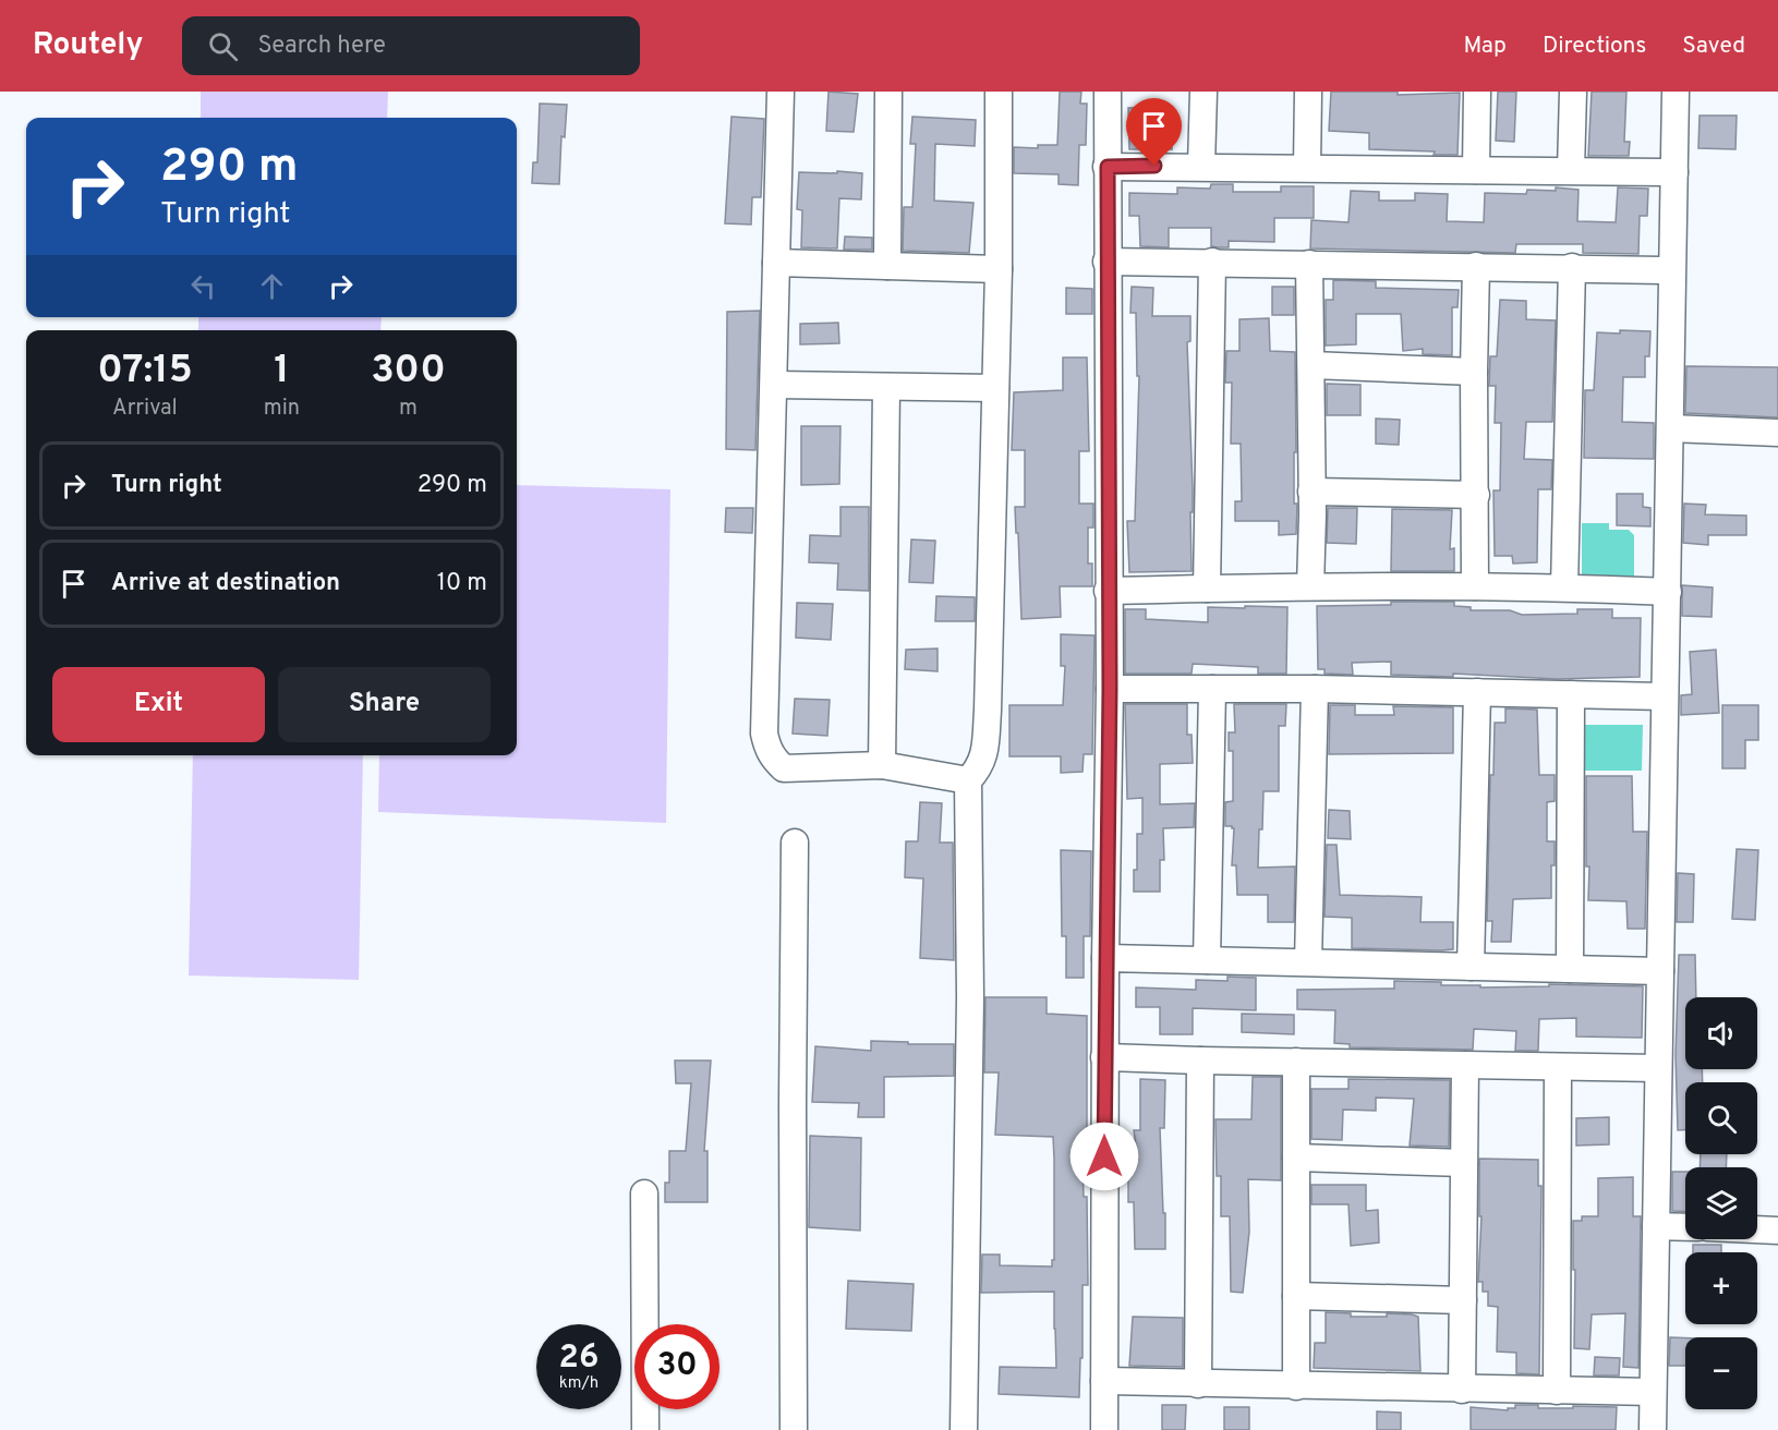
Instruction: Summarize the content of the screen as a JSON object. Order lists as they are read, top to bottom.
{
  "page": {
    "header": "Routely",
    "search": "Search here",
    "nav": ["Map", "Directions", "Saved"],
    "turn": ["290 m", "Turn right"],
    "eta": [
      "07:15",
      "Arrival",
      "1",
      "min",
      "300",
      "m"
    ],
    "list": [
      {
        "name": "Turn right",
        "value": "290 m"
      },
      {
        "name": "Arrive at destination",
        "value": "10 m"
      }
    ],
    "buttons": ["Exit", "Share"],
    "map_buttons": ["+", "−"],
    "speed": "26 km/h",
    "limit": "30"
  }
}
